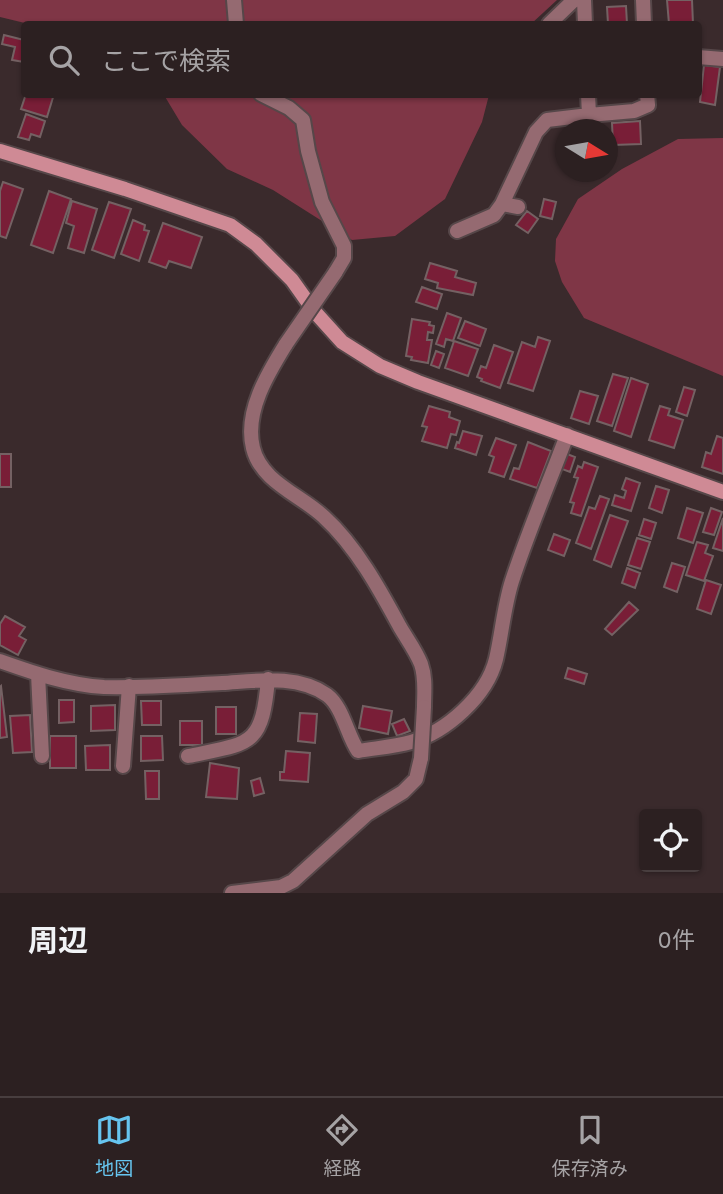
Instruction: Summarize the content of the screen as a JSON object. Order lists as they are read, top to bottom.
{
  "north": "right",
  "page": {
    "search": "ここで検索",
    "heading": ["周辺", "0件"],
    "nav": ["地図", "経路", "保存済み"]
  }
}
